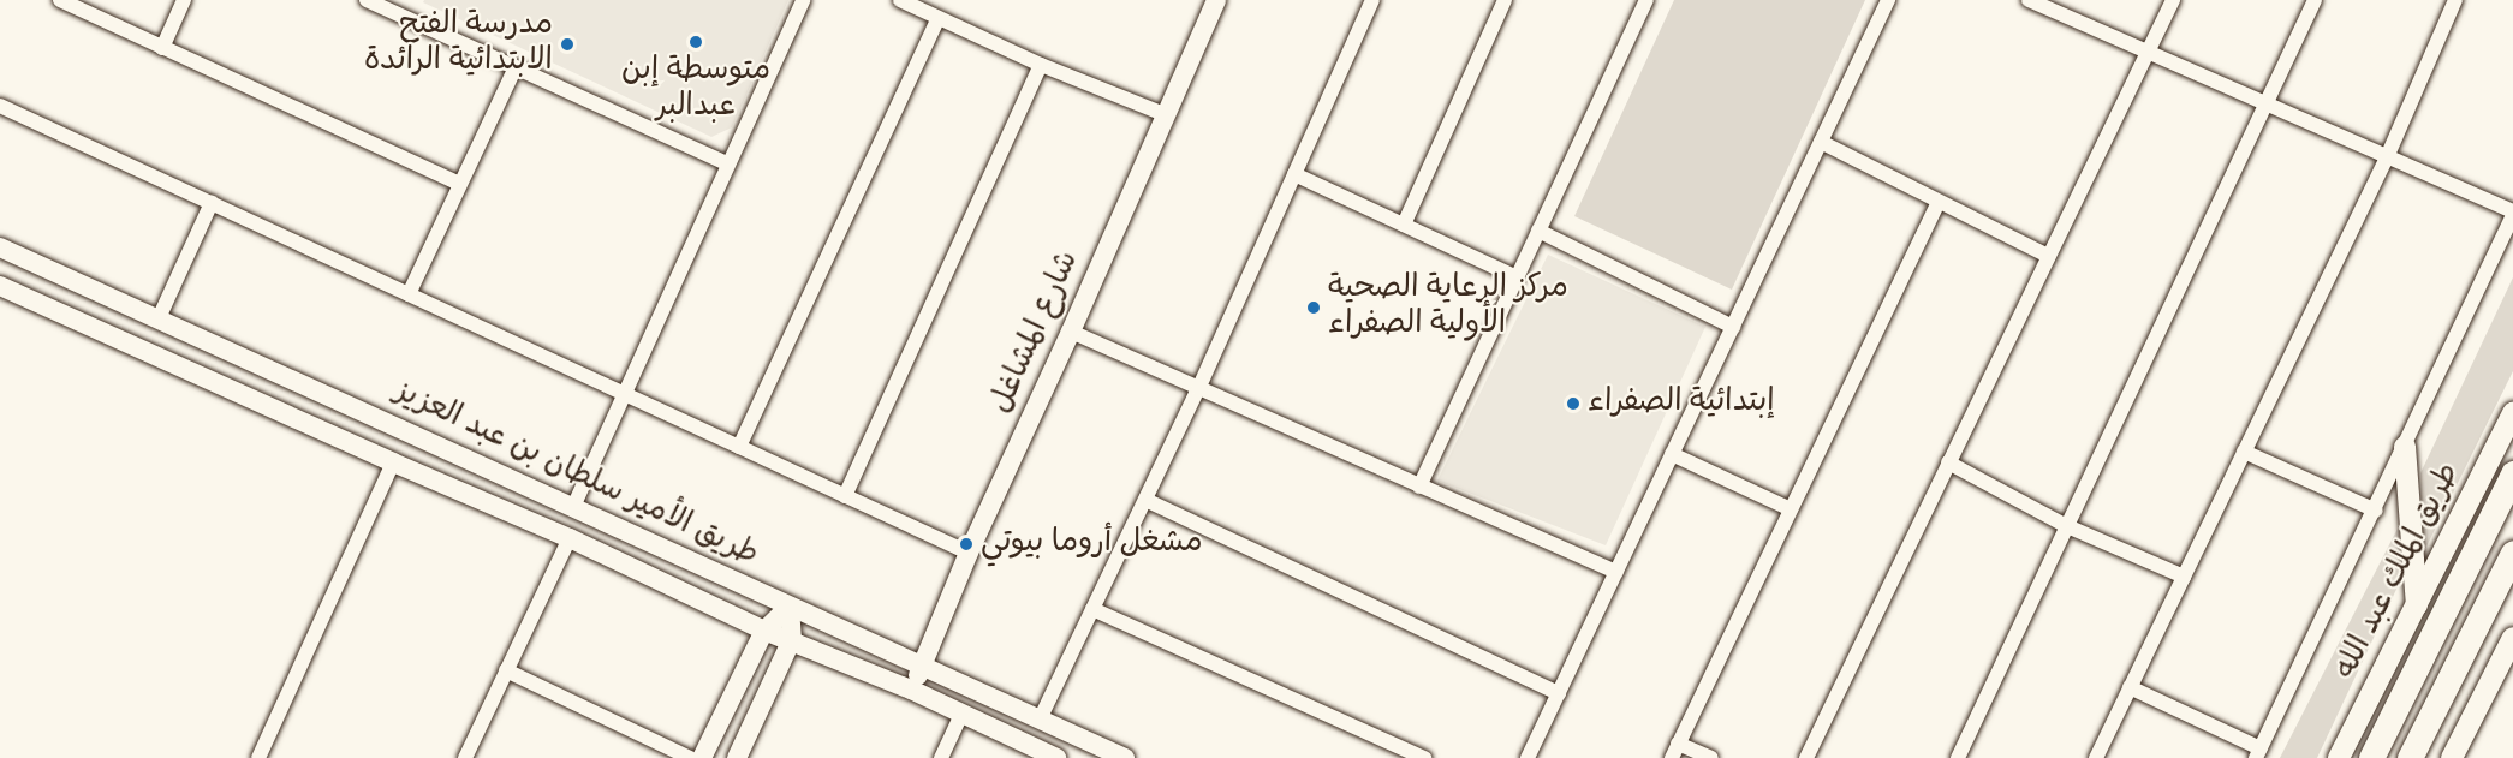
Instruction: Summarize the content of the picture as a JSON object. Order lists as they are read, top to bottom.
{
  "streets": {
    "main road": ["شارع المشاغل", "طريق الأمير سلطان بن عبد العزيز", "طريق الملك عبد الله"]
  },
  "crossings": [
    ["شارع المشاغل", "طريق الأمير سلطان بن عبد العزيز"]
  ],
  "places": [
    "متوسطة إبن عبدالبر",
    "مدرسة الفتح الابتدائية الرائدة",
    "مركز الرعاية الصحية الأولية الصفراء",
    "إبتدائية الصفراء",
    "مشغل أروما بيوتي"
  ]
}
